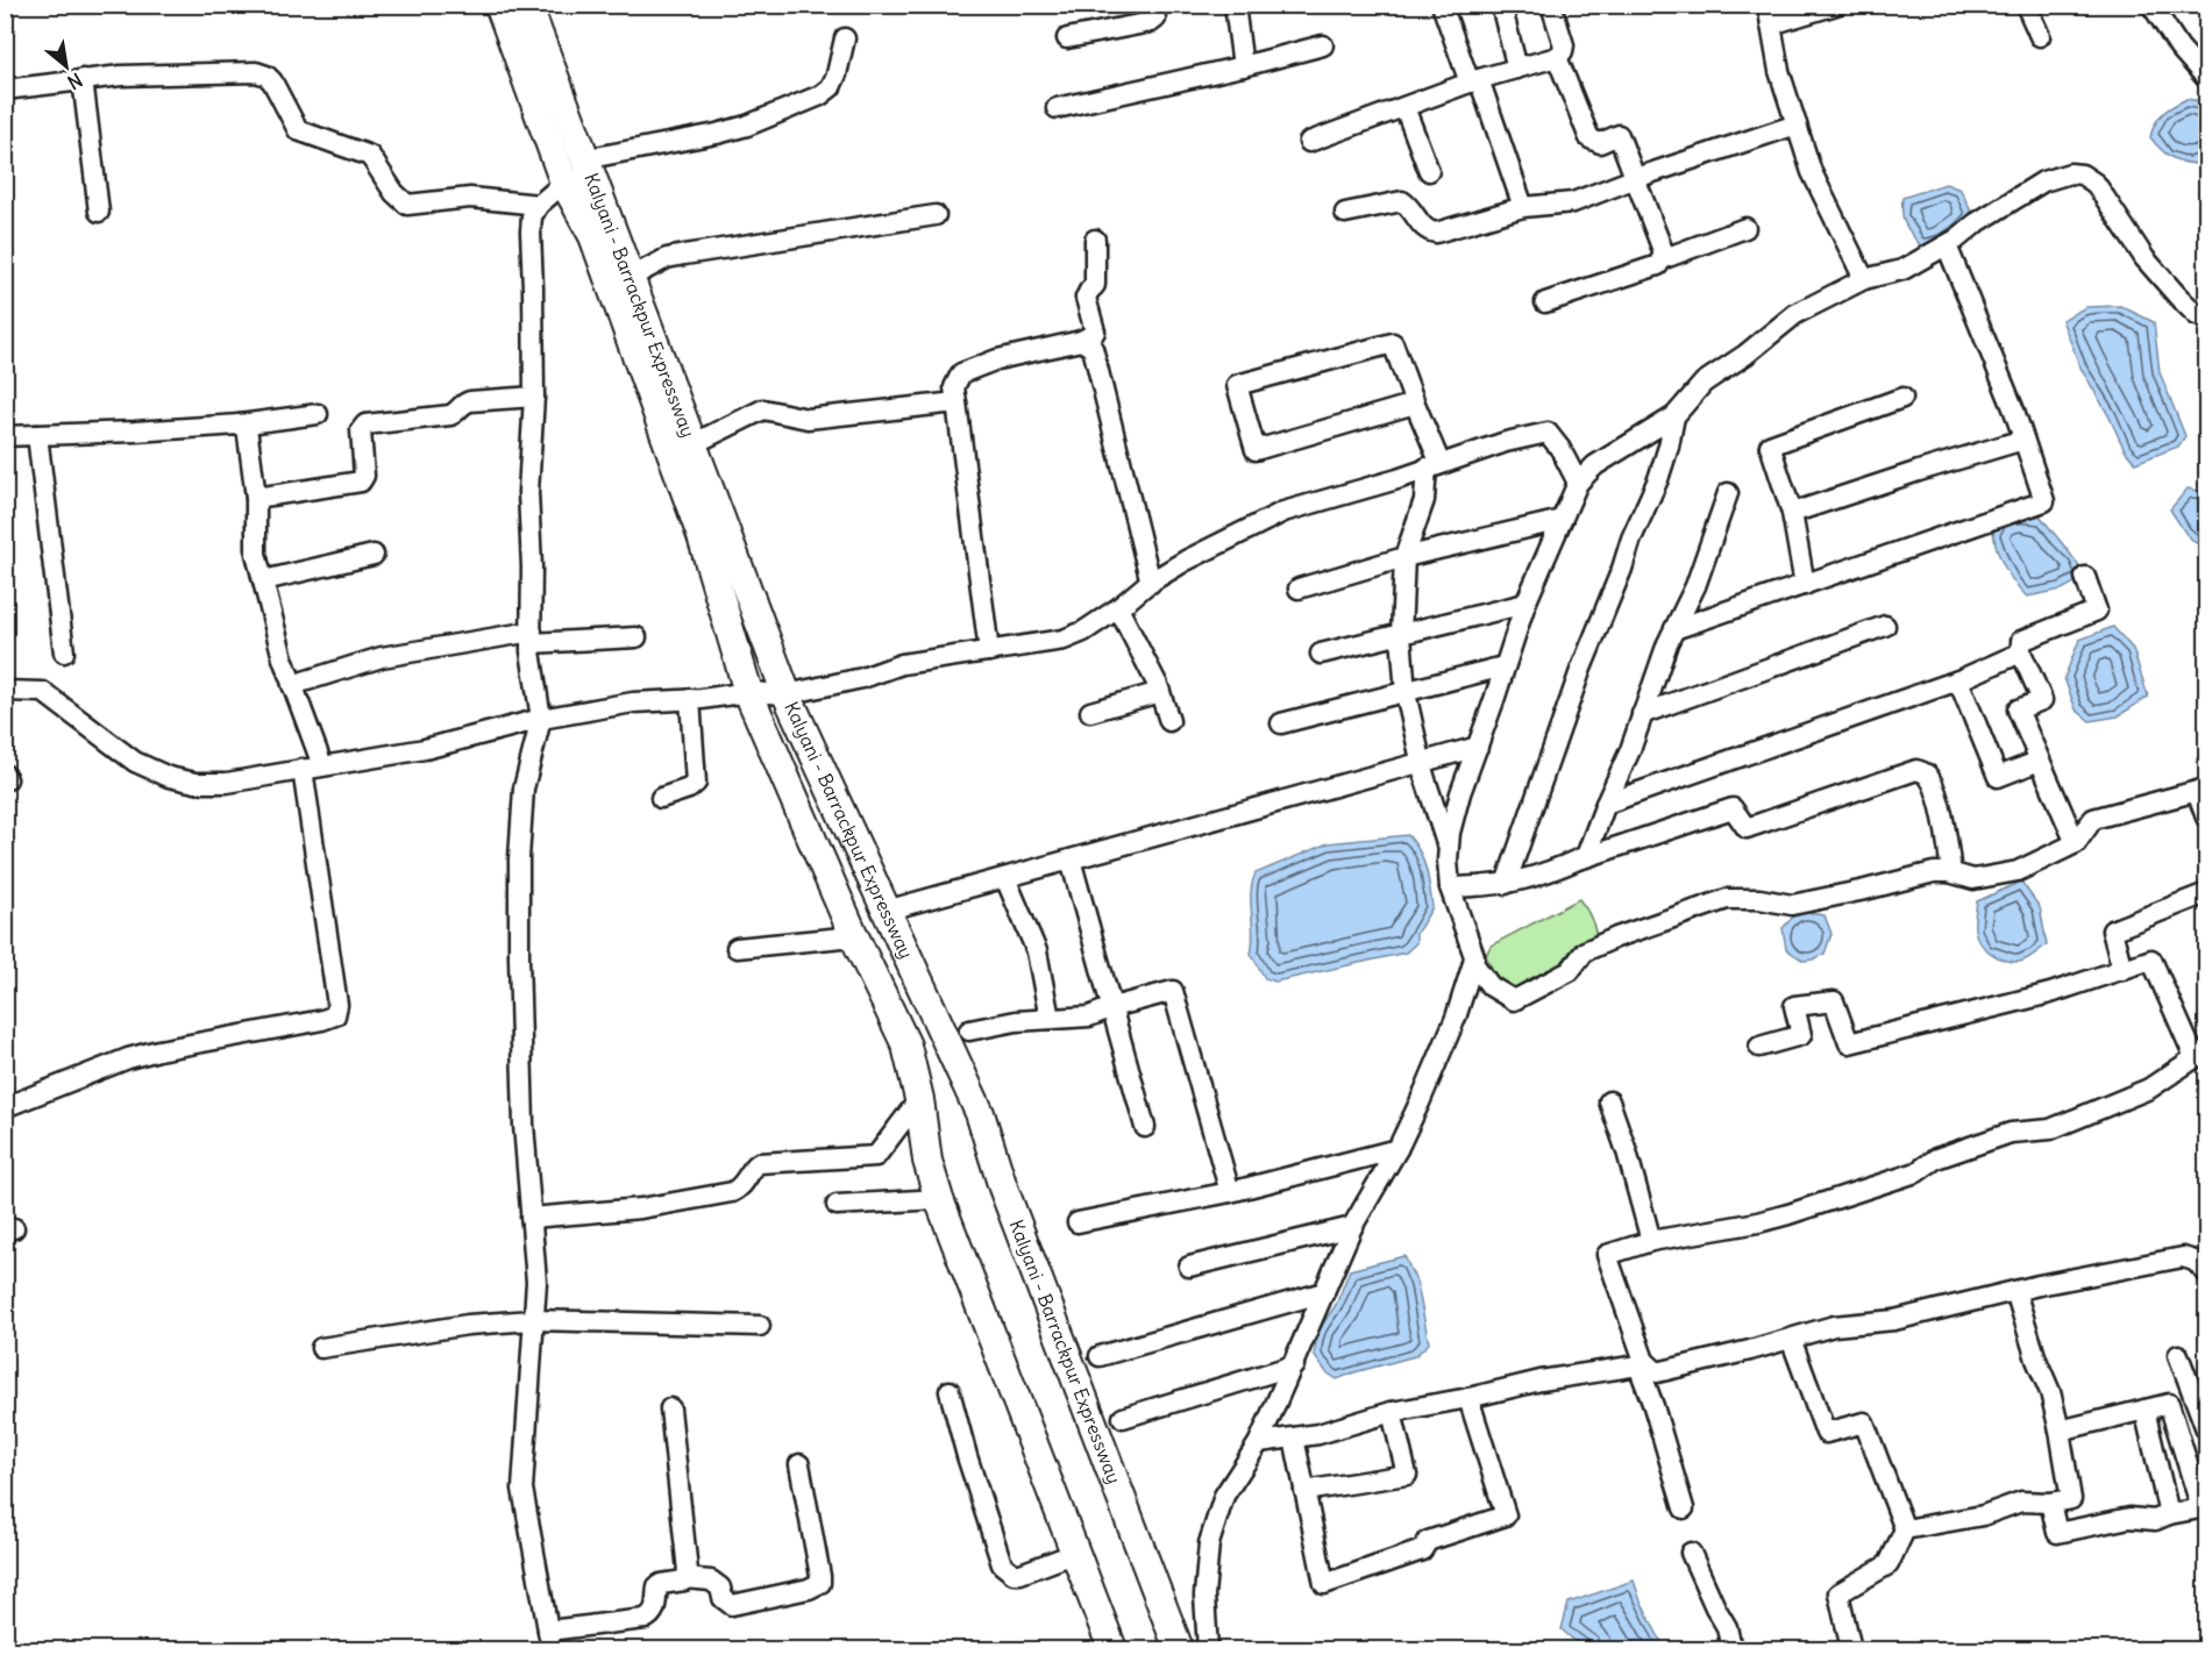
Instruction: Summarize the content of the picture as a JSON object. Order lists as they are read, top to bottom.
{
  "streets": {
    "highway": ["Kalyani - Barrackpur Expressway"]
  },
  "north": "bottom right"
}
